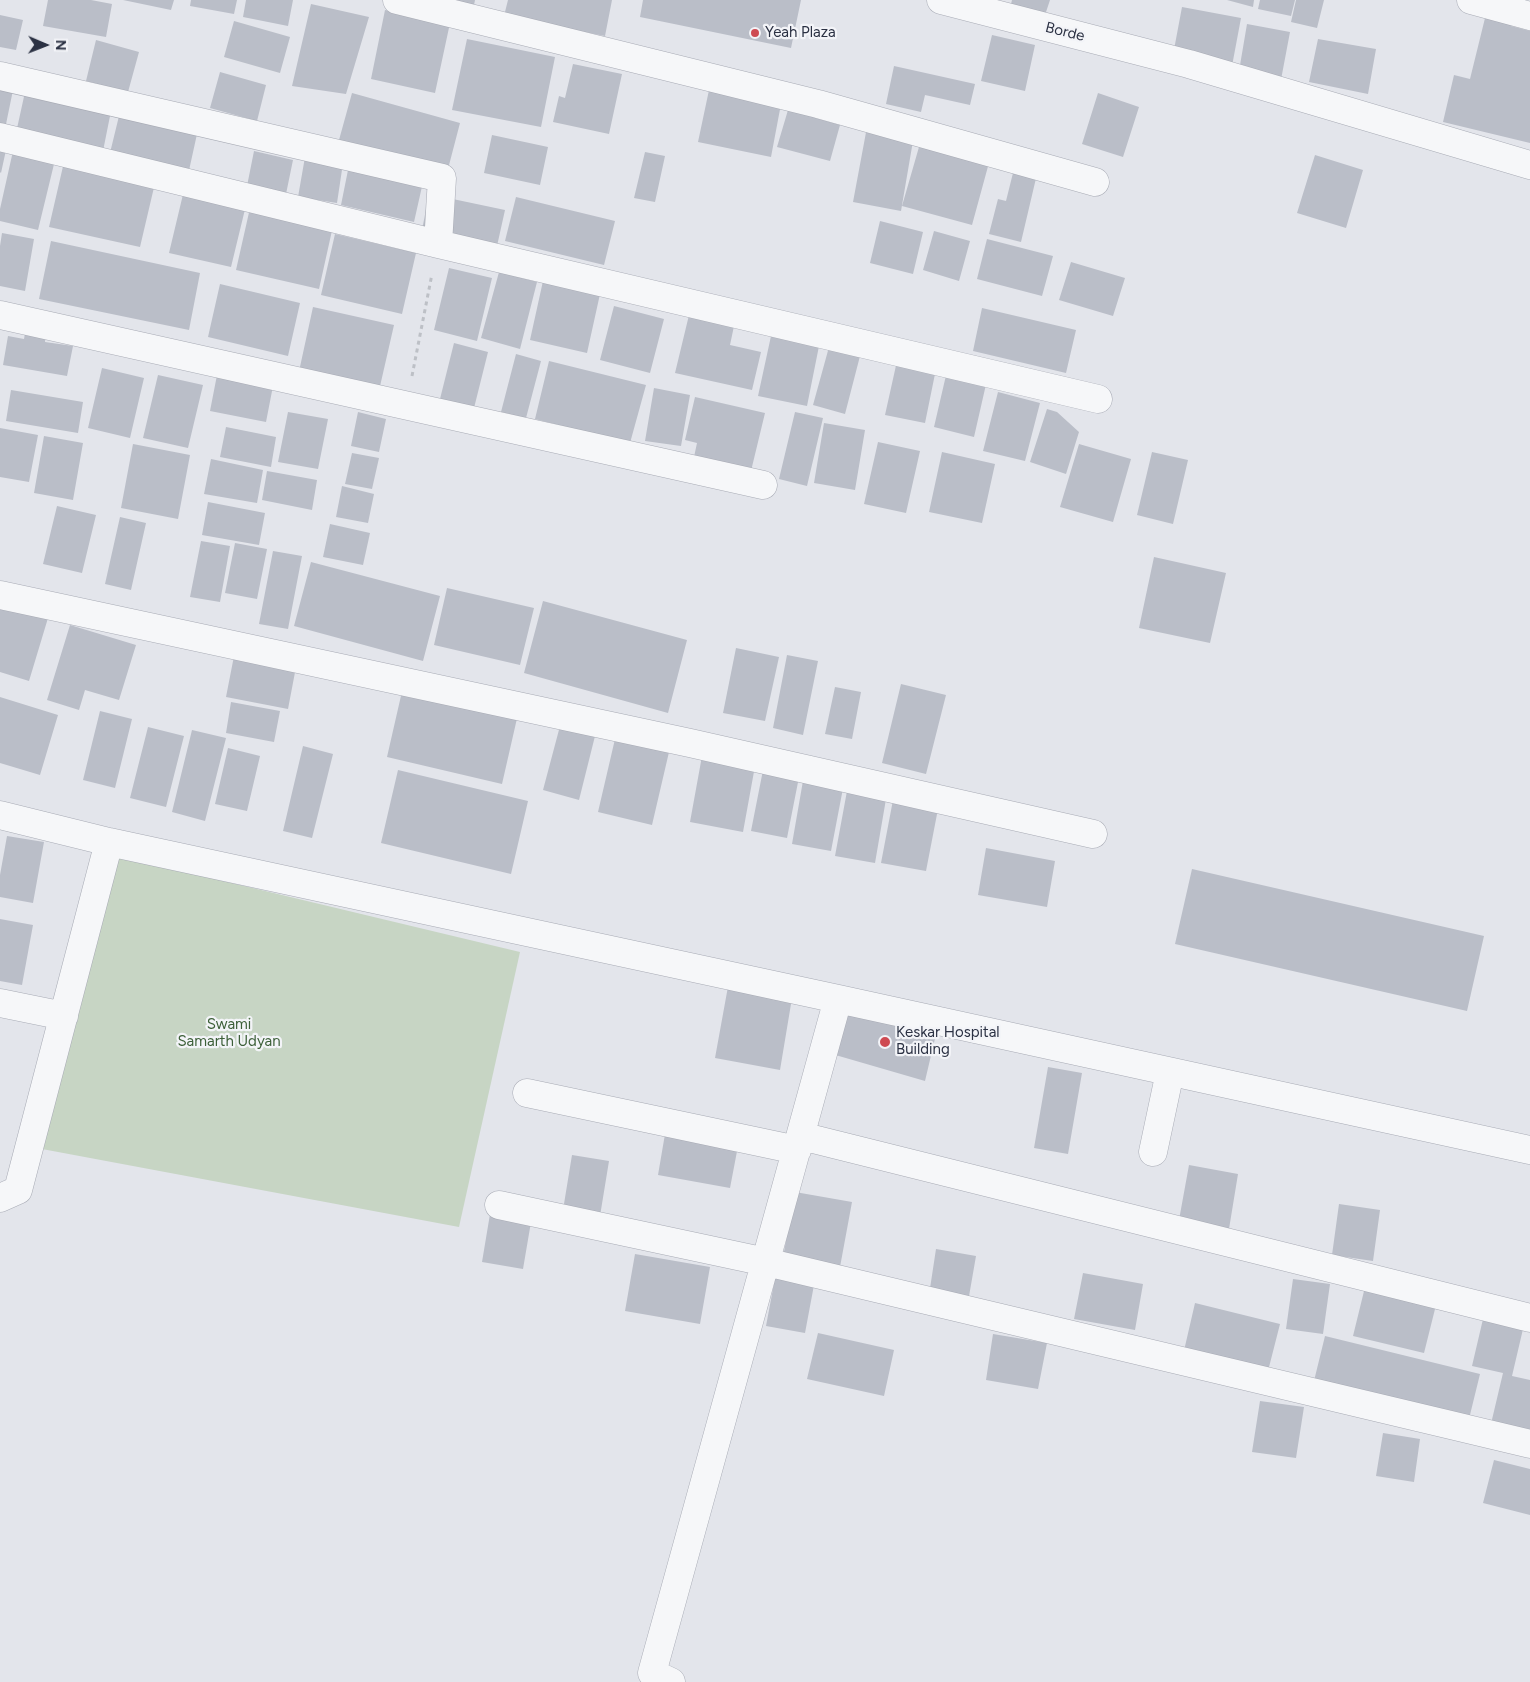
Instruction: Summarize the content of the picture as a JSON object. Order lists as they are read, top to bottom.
{
  "streets": {
    "street": ["Borde"]
  },
  "parks": ["Swami Samarth Udyan"],
  "places": ["Yeah Plaza", "Keskar Hospital Building"],
  "north": "right"
}
